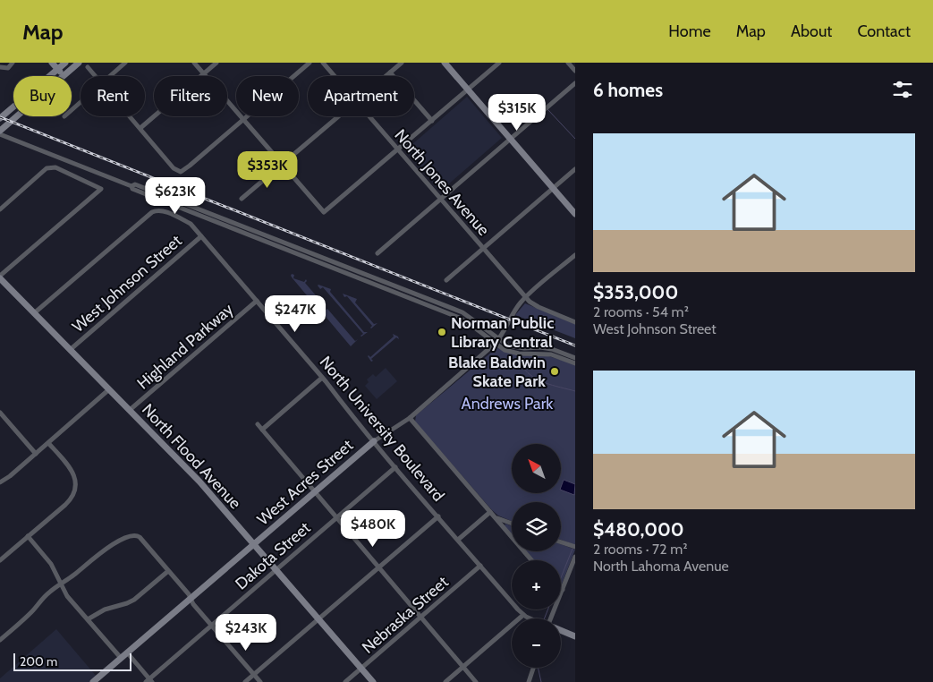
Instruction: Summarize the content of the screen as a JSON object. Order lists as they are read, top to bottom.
{
  "streets": {
    "street": [
      "North Jones Avenue",
      "West Johnson Street",
      "Highland Parkway",
      "North University Boulevard",
      "North Flood Avenue",
      "West Acres Street",
      "Dakota Street",
      "Nebraska Street"
    ]
  },
  "crossings": [
    ["North Jones Avenue", "West Acres Street"],
    ["West Johnson Street", "North University Boulevard"],
    ["West Johnson Street", "North Flood Avenue"],
    ["Highland Parkway", "North University Boulevard"],
    ["Highland Parkway", "North Flood Avenue"],
    ["North University Boulevard", "North Flood Avenue"],
    ["North University Boulevard", "West Acres Street"],
    ["North University Boulevard", "Dakota Street"],
    ["North University Boulevard", "Nebraska Street"],
    ["North Flood Avenue", "West Acres Street"],
    ["North Flood Avenue", "Dakota Street"],
    ["North Flood Avenue", "Nebraska Street"]
  ],
  "parks": ["Andrews Park"],
  "places": ["Norman Public Library Central", "Blake Baldwin Skate Park"],
  "scale_bar": "200 m",
  "north": "top left",
  "page": {
    "header": "Map",
    "nav": [
      "Home",
      "Map",
      "About",
      "Contact"
    ],
    "heading": "6 homes",
    "chip": [
      "Buy",
      "Rent",
      "Filters",
      "New",
      "Apartment"
    ],
    "price": [
      "$315K",
      "$353K",
      "$623K",
      "$247K",
      "$480K",
      "$243K"
    ],
    "list": [
      {
        "name": "$353,000",
        "note": "2 rooms · 54 m² · West Johnson Street"
      },
      {
        "name": "$480,000",
        "note": "2 rooms · 72 m² · North Lahoma Avenue"
      }
    ],
    "map_buttons": ["+", "−"],
    "scale": "200 m"
  }
}
